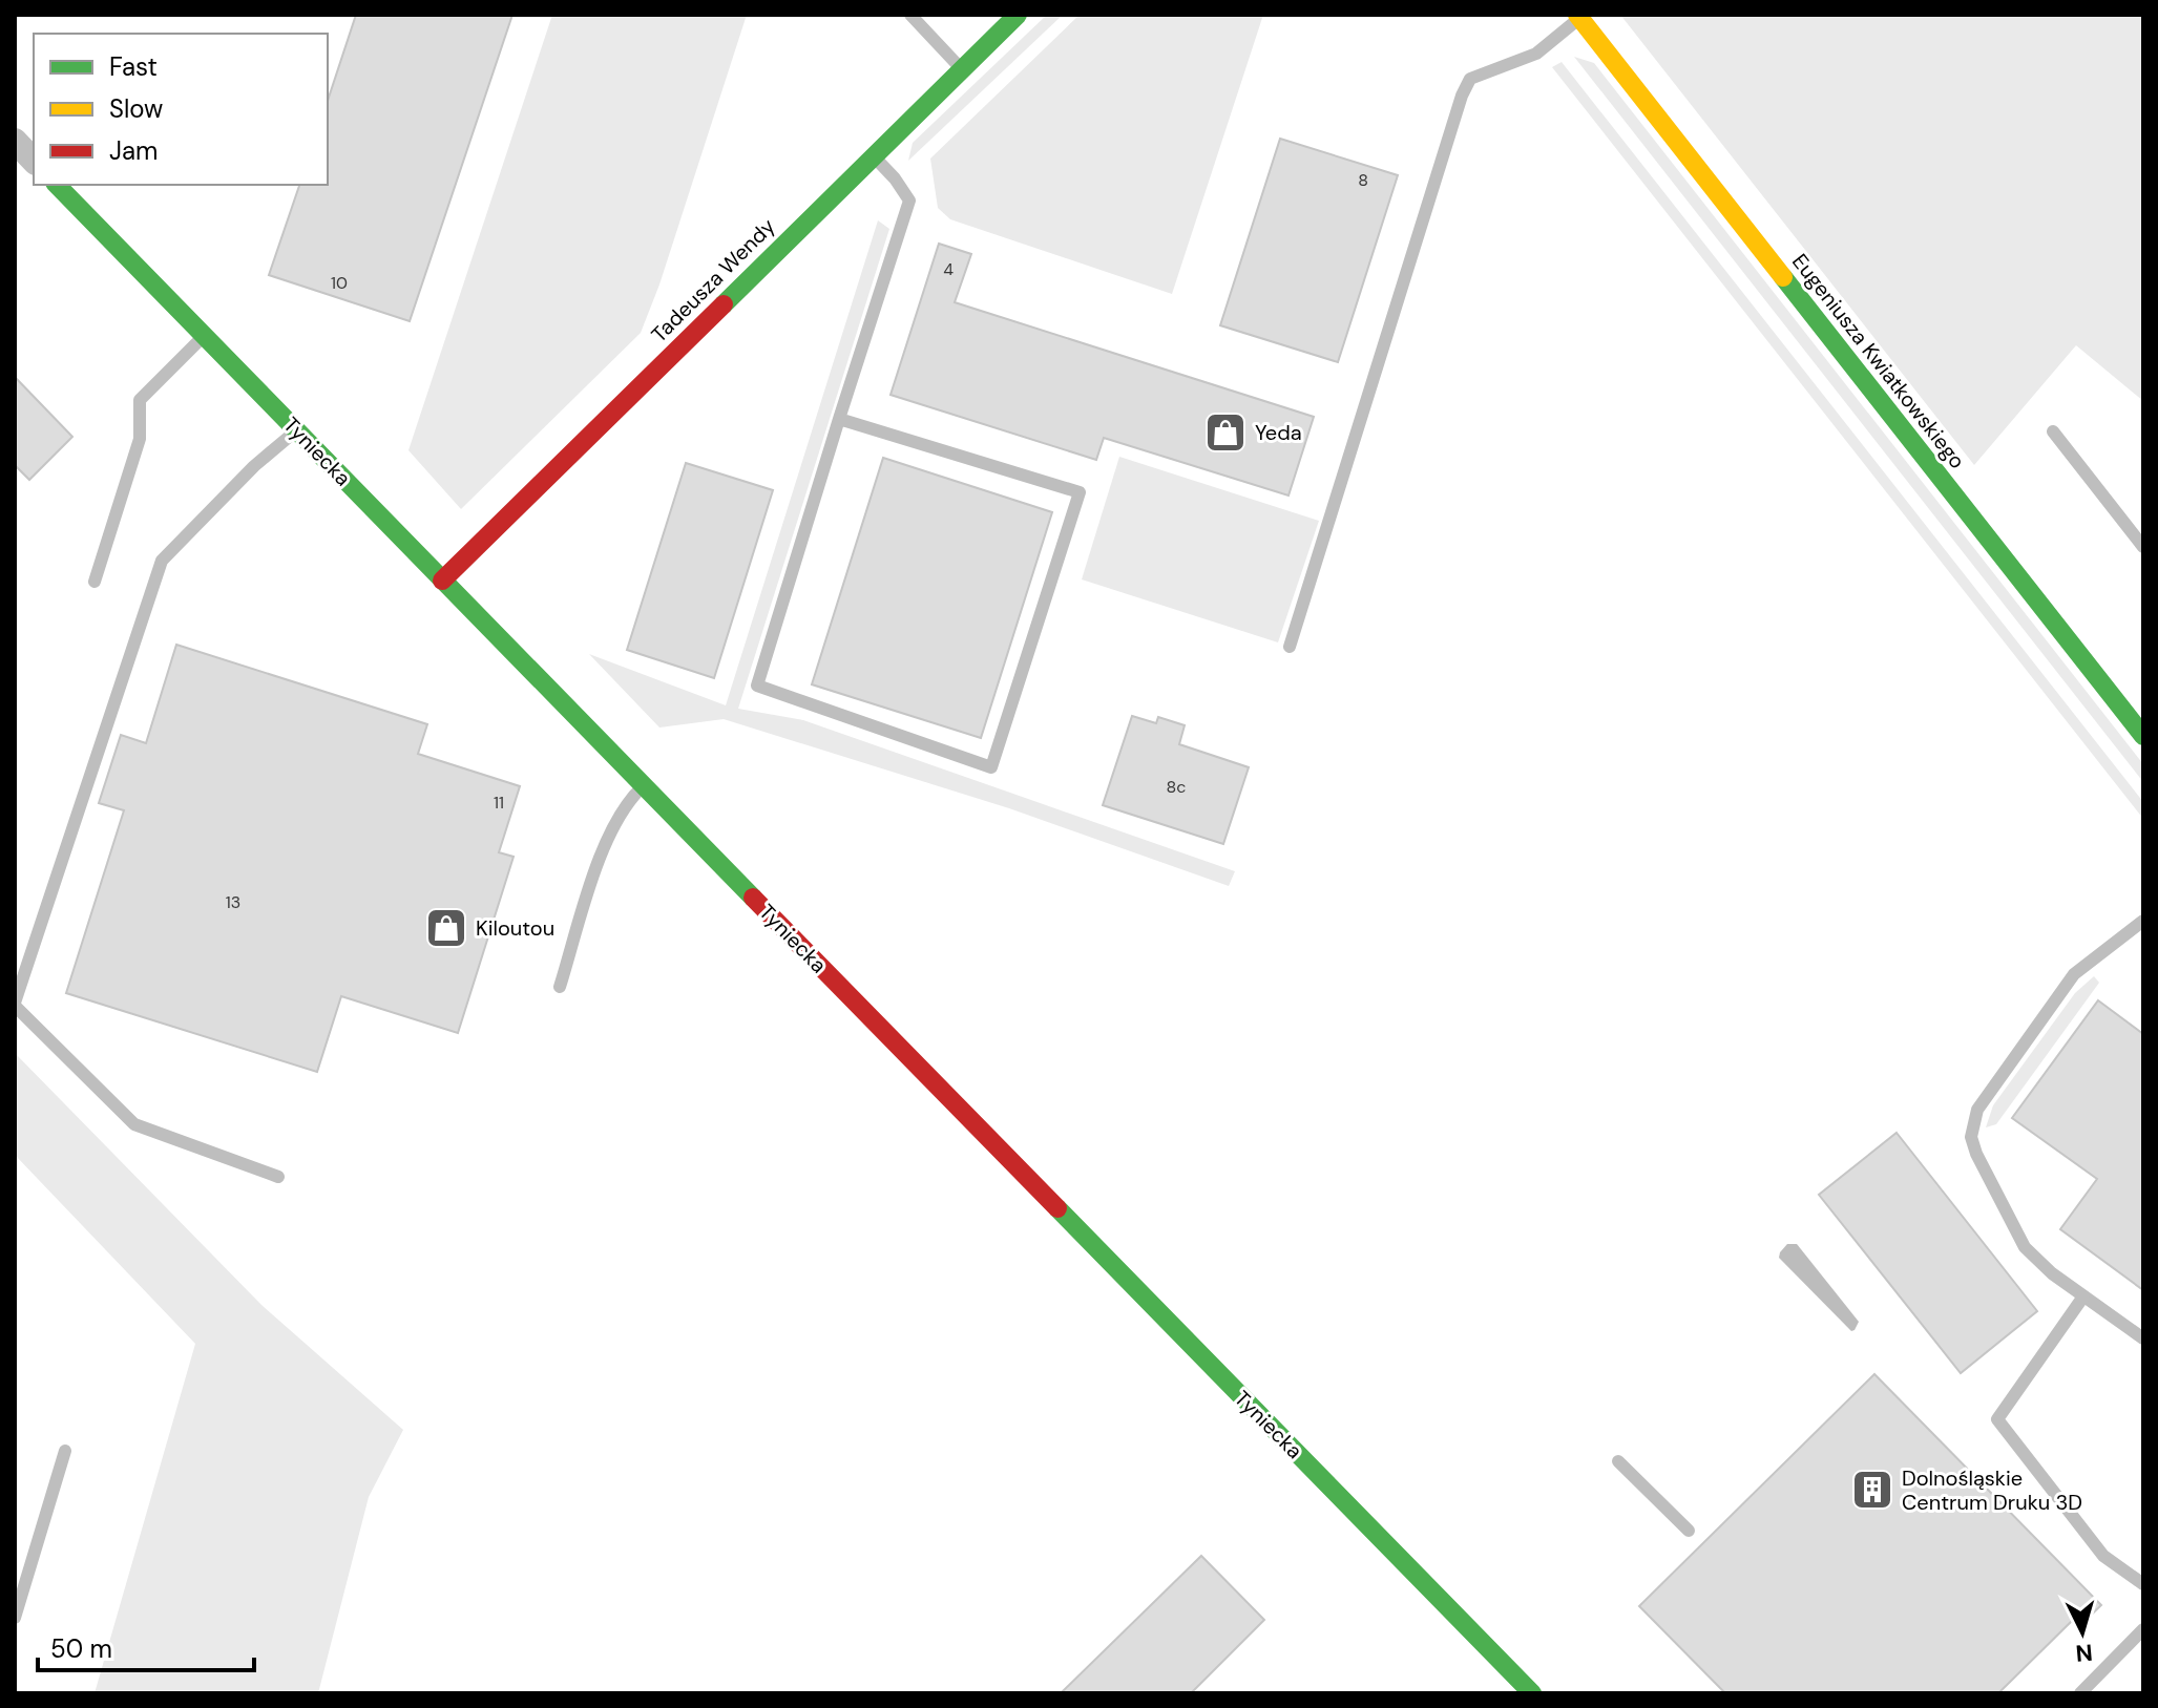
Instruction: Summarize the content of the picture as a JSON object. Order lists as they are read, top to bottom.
{
  "streets": {
    "street": ["Tadeusza Wendy", "Eugeniusza Kwiatkowskiego", "Tyniecka"]
  },
  "crossings": [
    ["Tadeusza Wendy", "Tyniecka"]
  ],
  "places": {
    "shop": ["Yeda", "Kiloutou"],
    "building": ["Dolnośląskie Centrum Druku 3D"]
  },
  "house_numbers": [
    "8",
    "4",
    "10",
    "8c",
    "11",
    "13"
  ],
  "legend": ["Fast", "Slow", "Jam"],
  "scale_bar": "50 m",
  "north": "bottom"
}
